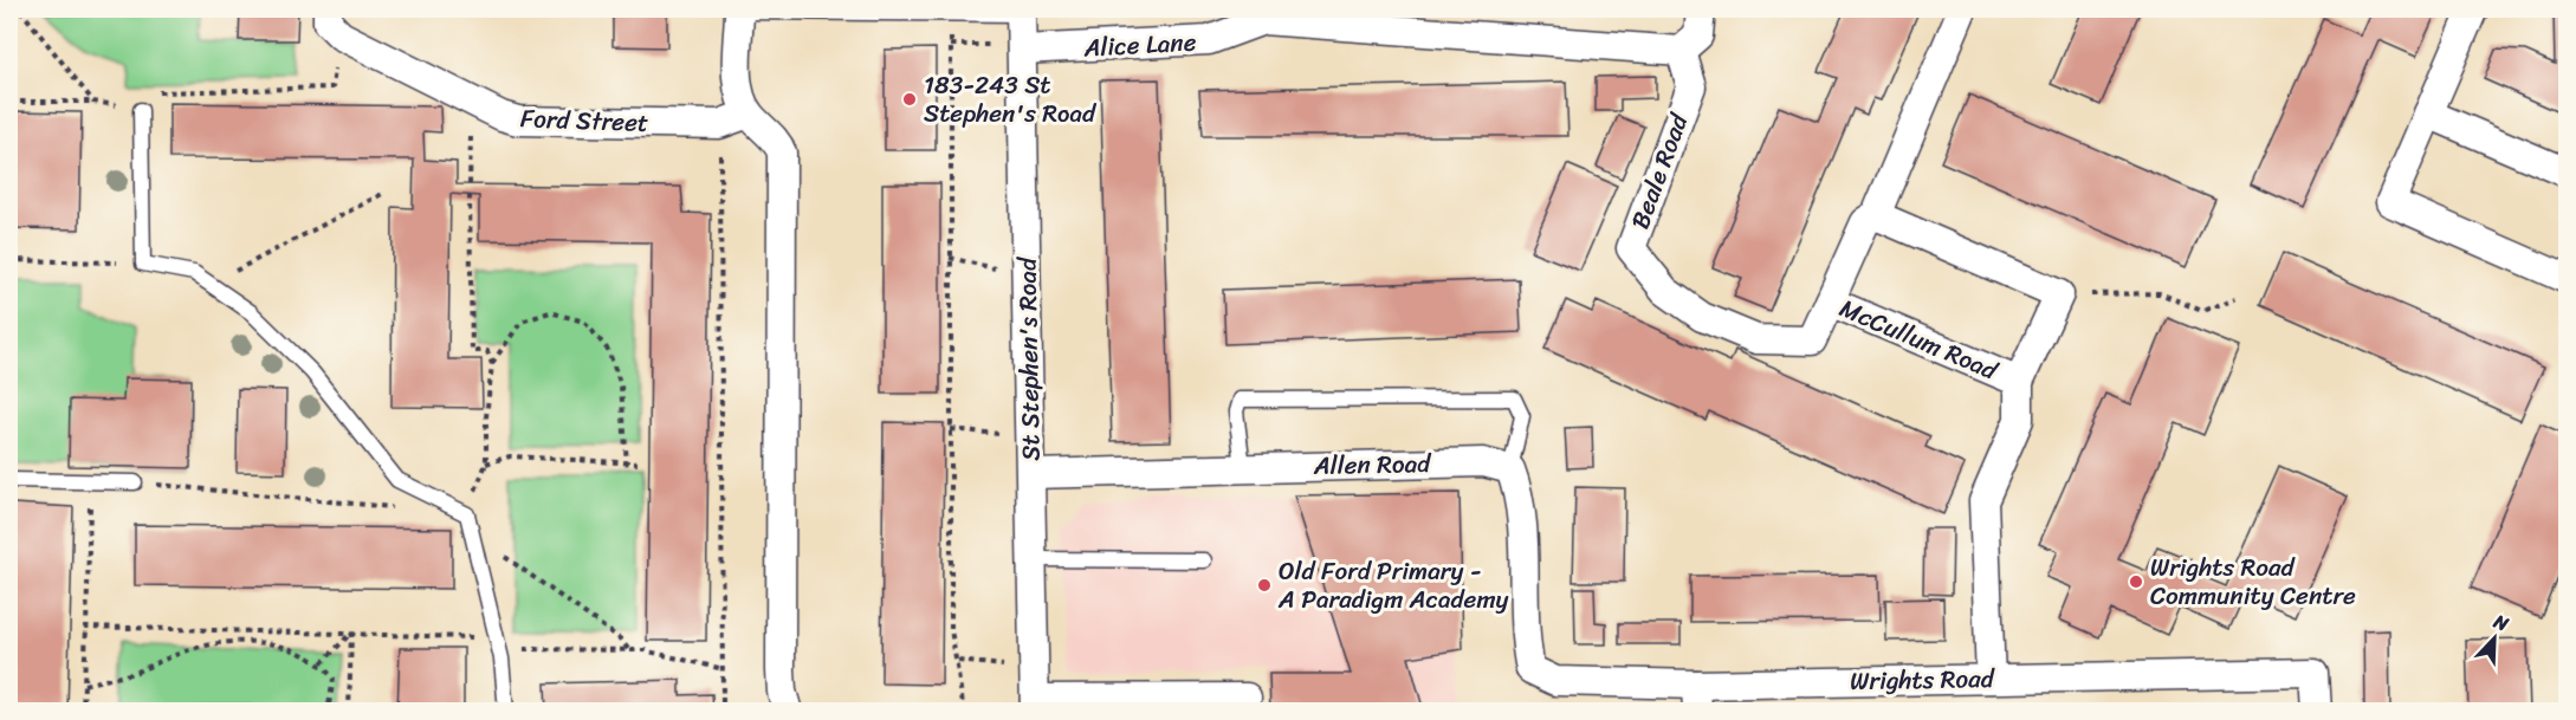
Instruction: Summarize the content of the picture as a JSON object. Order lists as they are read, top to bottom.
{
  "streets": {
    "street": [
      "Alice Lane",
      "Ford Street",
      "Beale Road",
      "McCullum Road",
      "St Stephen's Road",
      "Allen Road",
      "Wrights Road"
    ]
  },
  "crossings": [
    ["Alice Lane", "Beale Road"],
    ["Alice Lane", "St Stephen's Road"],
    ["Beale Road", "McCullum Road"],
    ["McCullum Road", "Wrights Road"],
    ["St Stephen's Road", "Allen Road"],
    ["Allen Road", "Wrights Road"]
  ],
  "places": ["183-243 St Stephen's Road", "Wrights Road Community Centre", "Old Ford Primary - A Paradigm Academy"],
  "north": "top right"
}
